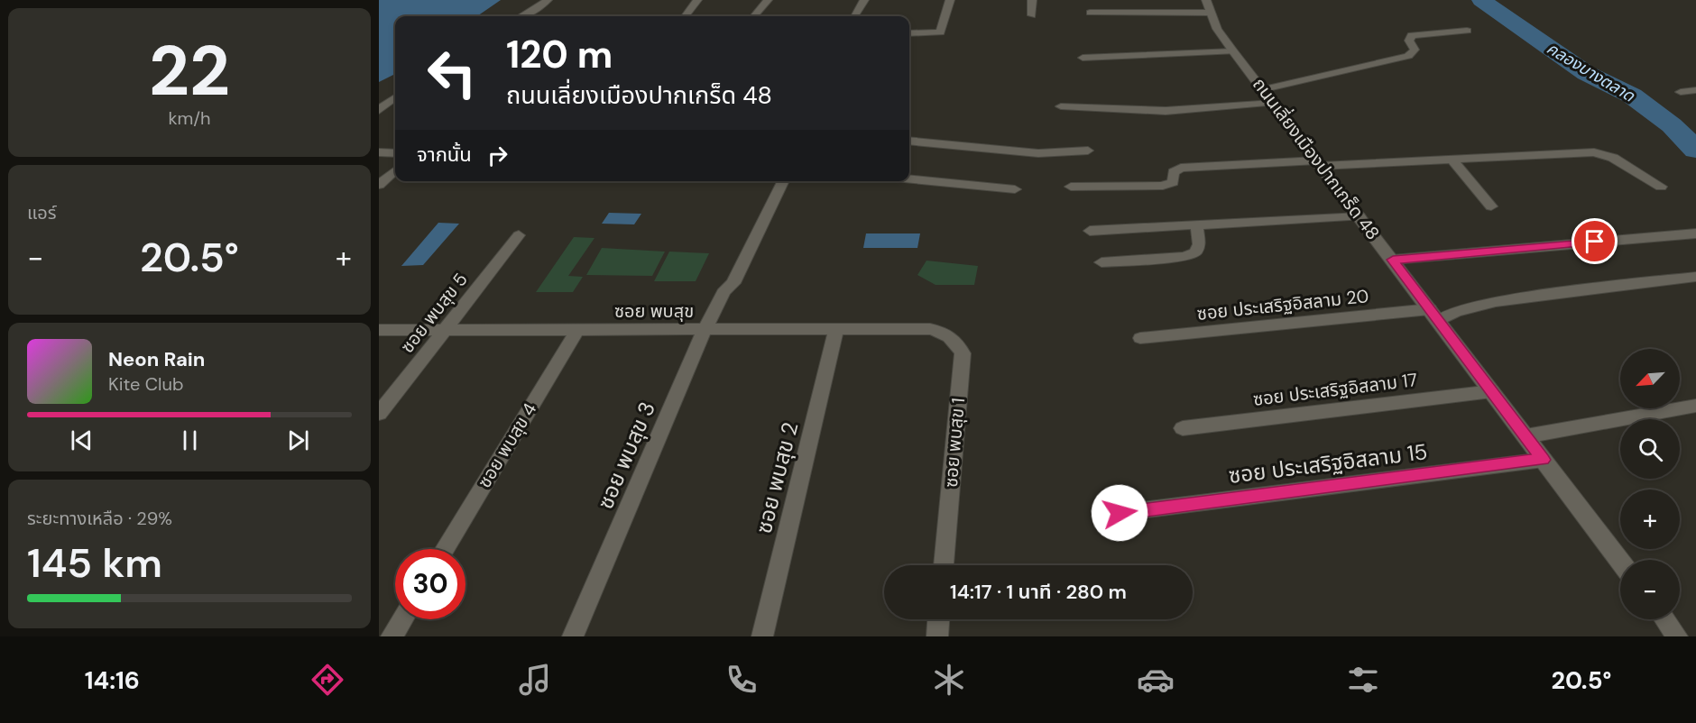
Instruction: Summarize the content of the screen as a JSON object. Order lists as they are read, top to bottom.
{
  "streets": {
    "street": [
      "ถนนเลี่ยงเมืองปากเกร็ด 48",
      "ซอย ประเสริฐอิสลาม 20",
      "ซอย พบสุข",
      "ซอย พบสุข 5",
      "ซอย ประเสริฐอิสลาม 17",
      "ซอย พบสุข 1",
      "ซอย พบสุข 4",
      "ซอย พบสุข 3",
      "ซอย ประเสริฐอิสลาม 15",
      "ซอย พบสุข 2"
    ]
  },
  "crossings": [
    ["ถนนเลี่ยงเมืองปากเกร็ด 48", "ซอย ประเสริฐอิสลาม 20"],
    ["ถนนเลี่ยงเมืองปากเกร็ด 48", "ซอย ประเสริฐอิสลาม 17"],
    ["ถนนเลี่ยงเมืองปากเกร็ด 48", "ซอย ประเสริฐอิสลาม 15"],
    ["ซอย พบสุข", "ซอย พบสุข 5"],
    ["ซอย พบสุข", "ซอย พบสุข 1"],
    ["ซอย พบสุข", "ซอย พบสุข 4"],
    ["ซอย พบสุข", "ซอย พบสุข 3"],
    ["ซอย พบสุข", "ซอย พบสุข 2"]
  ],
  "water": ["คลองบางตลาด"],
  "north": "bottom left",
  "page": {
    "tile": [
      ["22", "km/h"],
      "แอร์",
      ["ระยะทางเหลือ · 29%", "145 km"]
    ],
    "turn": ["120 m", "ถนนเลี่ยงเมืองปากเกร็ด 48"],
    "then": "จากนั้น",
    "heat": ["−", "20.5°", "+"],
    "song": ["Neon Rain", "Kite Club"],
    "map_buttons": ["+", "−"],
    "limit": "30",
    "trip": "14:17 · 1 นาที · 280 m",
    "tabs": ["14:16", "20.5°"]
  }
}
